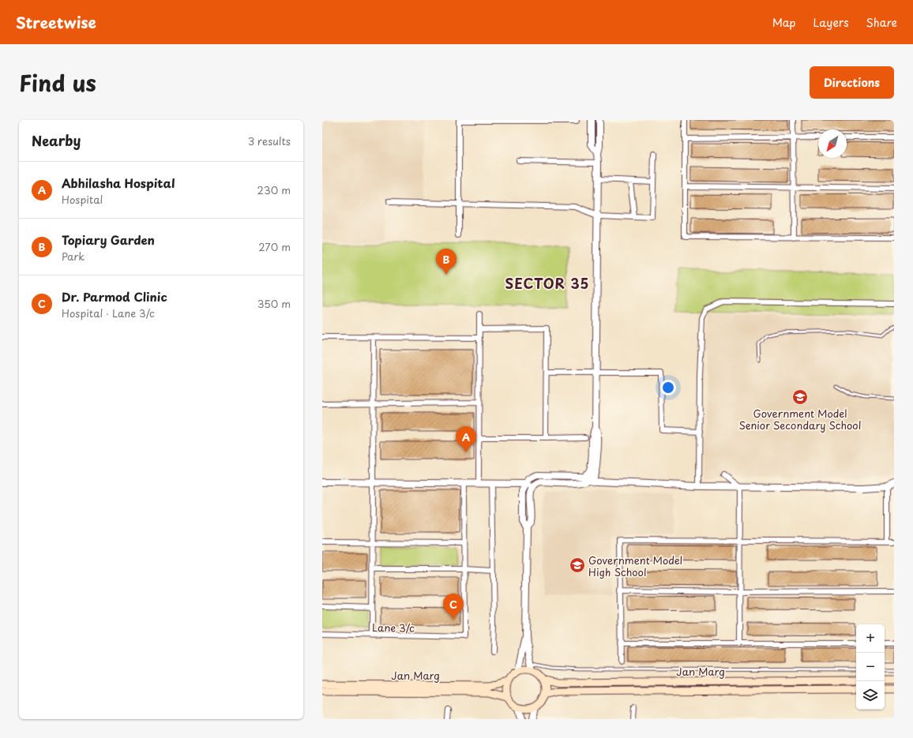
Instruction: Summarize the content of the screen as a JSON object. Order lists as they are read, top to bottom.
{
  "streets": {
    "main road": ["Jan Marg"],
    "street": ["Lane 3/c"]
  },
  "districts": ["SECTOR 35"],
  "places": {
    "school or university": ["Government Model Senior Secondary School", "Government Model High School"]
  },
  "north": "bottom left",
  "page": {
    "header": "Streetwise",
    "nav": ["Map", "Layers", "Share"],
    "title": "Find us",
    "buttons": "Directions",
    "heading": ["Nearby", "3 results"],
    "list": [
      {
        "mark": "A",
        "name": "Abhilasha Hospital",
        "note": "Hospital",
        "value": "230 m"
      },
      {
        "mark": "B",
        "name": "Topiary Garden",
        "note": "Park",
        "value": "270 m"
      },
      {
        "mark": "C",
        "name": "Dr. Parmod Clinic",
        "note": "Hospital · Lane 3/c",
        "value": "350 m"
      }
    ],
    "pins": ["B", "A", "C"],
    "map_buttons": ["+", "−"]
  }
}
